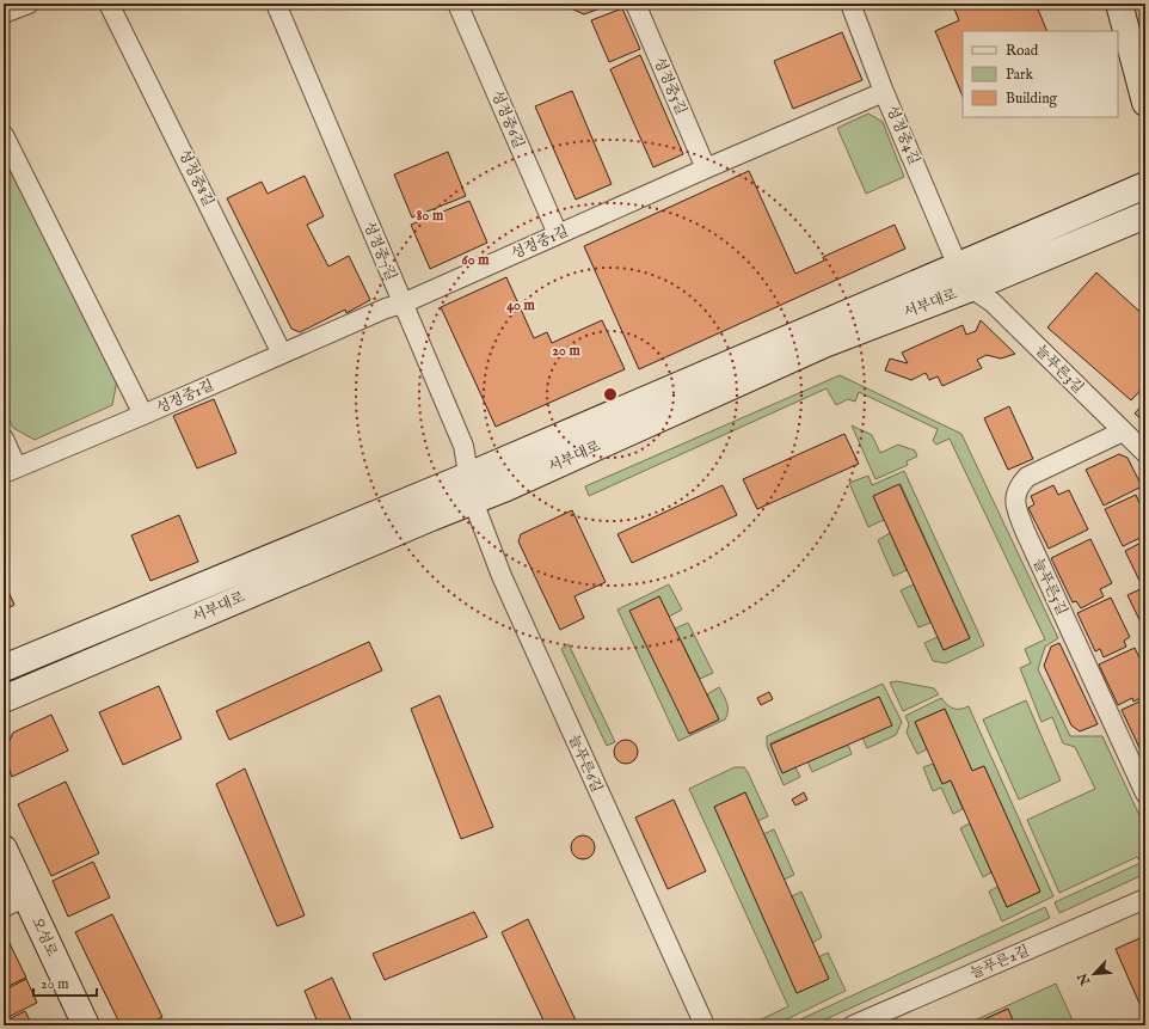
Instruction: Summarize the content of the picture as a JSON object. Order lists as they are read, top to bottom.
{
  "streets": {
    "street": [
      "성정중5길",
      "성정중6길",
      "성정중4길",
      "성정중8길",
      "성정중1길",
      "성정중7길",
      "서부대로",
      "늘푸른3길",
      "늘푸른5길",
      "늘푸른6길",
      "오성로",
      "늘푸른2길"
    ]
  },
  "crossings": [
    ["성정중5길", "성정중1길"],
    ["성정중6길", "성정중1길"],
    ["성정중4길", "성정중1길"],
    ["성정중4길", "서부대로"],
    ["성정중4길", "늘푸른3길"],
    ["성정중8길", "성정중1길"],
    ["성정중1길", "성정중7길"],
    ["성정중7길", "서부대로"],
    ["성정중7길", "늘푸른6길"],
    ["서부대로", "늘푸른3길"],
    ["서부대로", "늘푸른6길"],
    ["늘푸른3길", "늘푸른5길"]
  ],
  "legend": ["Road", "Park", "Building"],
  "scale_bar": "20 m",
  "north": "bottom left",
  "rings": [
    "80 m",
    "60 m",
    "40 m",
    "20 m"
  ]
}
